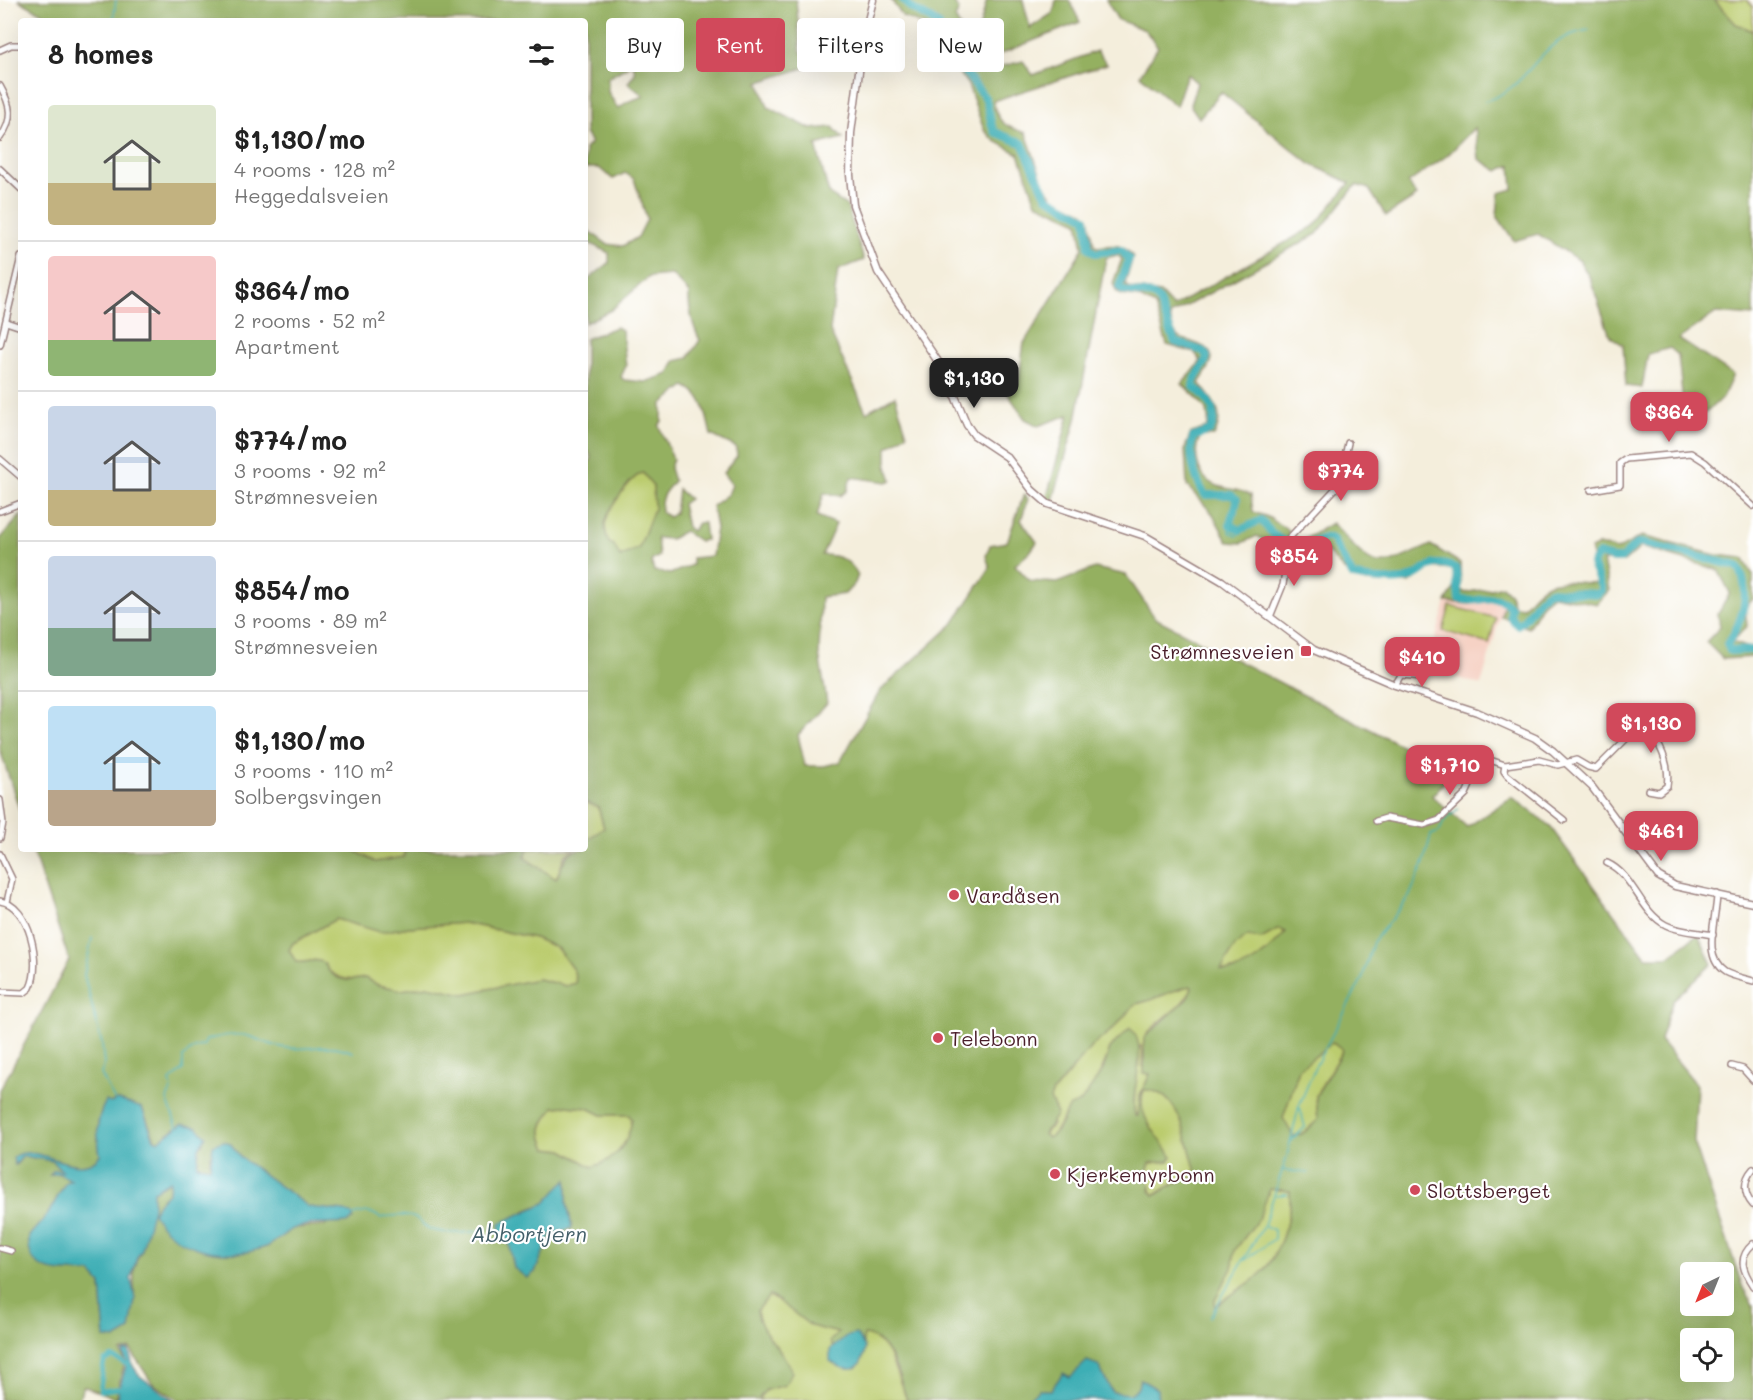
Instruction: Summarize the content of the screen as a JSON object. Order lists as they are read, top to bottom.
{
  "water": ["Abbortjern"],
  "places": {
    "transit": ["Strømnesveien"],
    "other": [
      "Vardåsen",
      "Telebonn",
      "Kjerkemyrbonn",
      "Slottsberget"
    ]
  },
  "north": "bottom left",
  "page": {
    "chip": [
      "Buy",
      "Rent",
      "Filters",
      "New"
    ],
    "heading": "8 homes",
    "list": [
      {
        "name": "$1,130/mo",
        "note": "4 rooms · 128 m² · Heggedalsveien"
      },
      {
        "name": "$364/mo",
        "note": "2 rooms · 52 m² · Apartment"
      },
      {
        "name": "$774/mo",
        "note": "3 rooms · 92 m² · Strømnesveien"
      },
      {
        "name": "$854/mo",
        "note": "3 rooms · 89 m² · Strømnesveien"
      },
      {
        "name": "$1,130/mo",
        "note": "3 rooms · 110 m² · Solbergsvingen"
      }
    ],
    "price": [
      "$1,130",
      "$364",
      "$774",
      "$854",
      "$410",
      "$1,130",
      "$1,710",
      "$461"
    ]
  }
}
